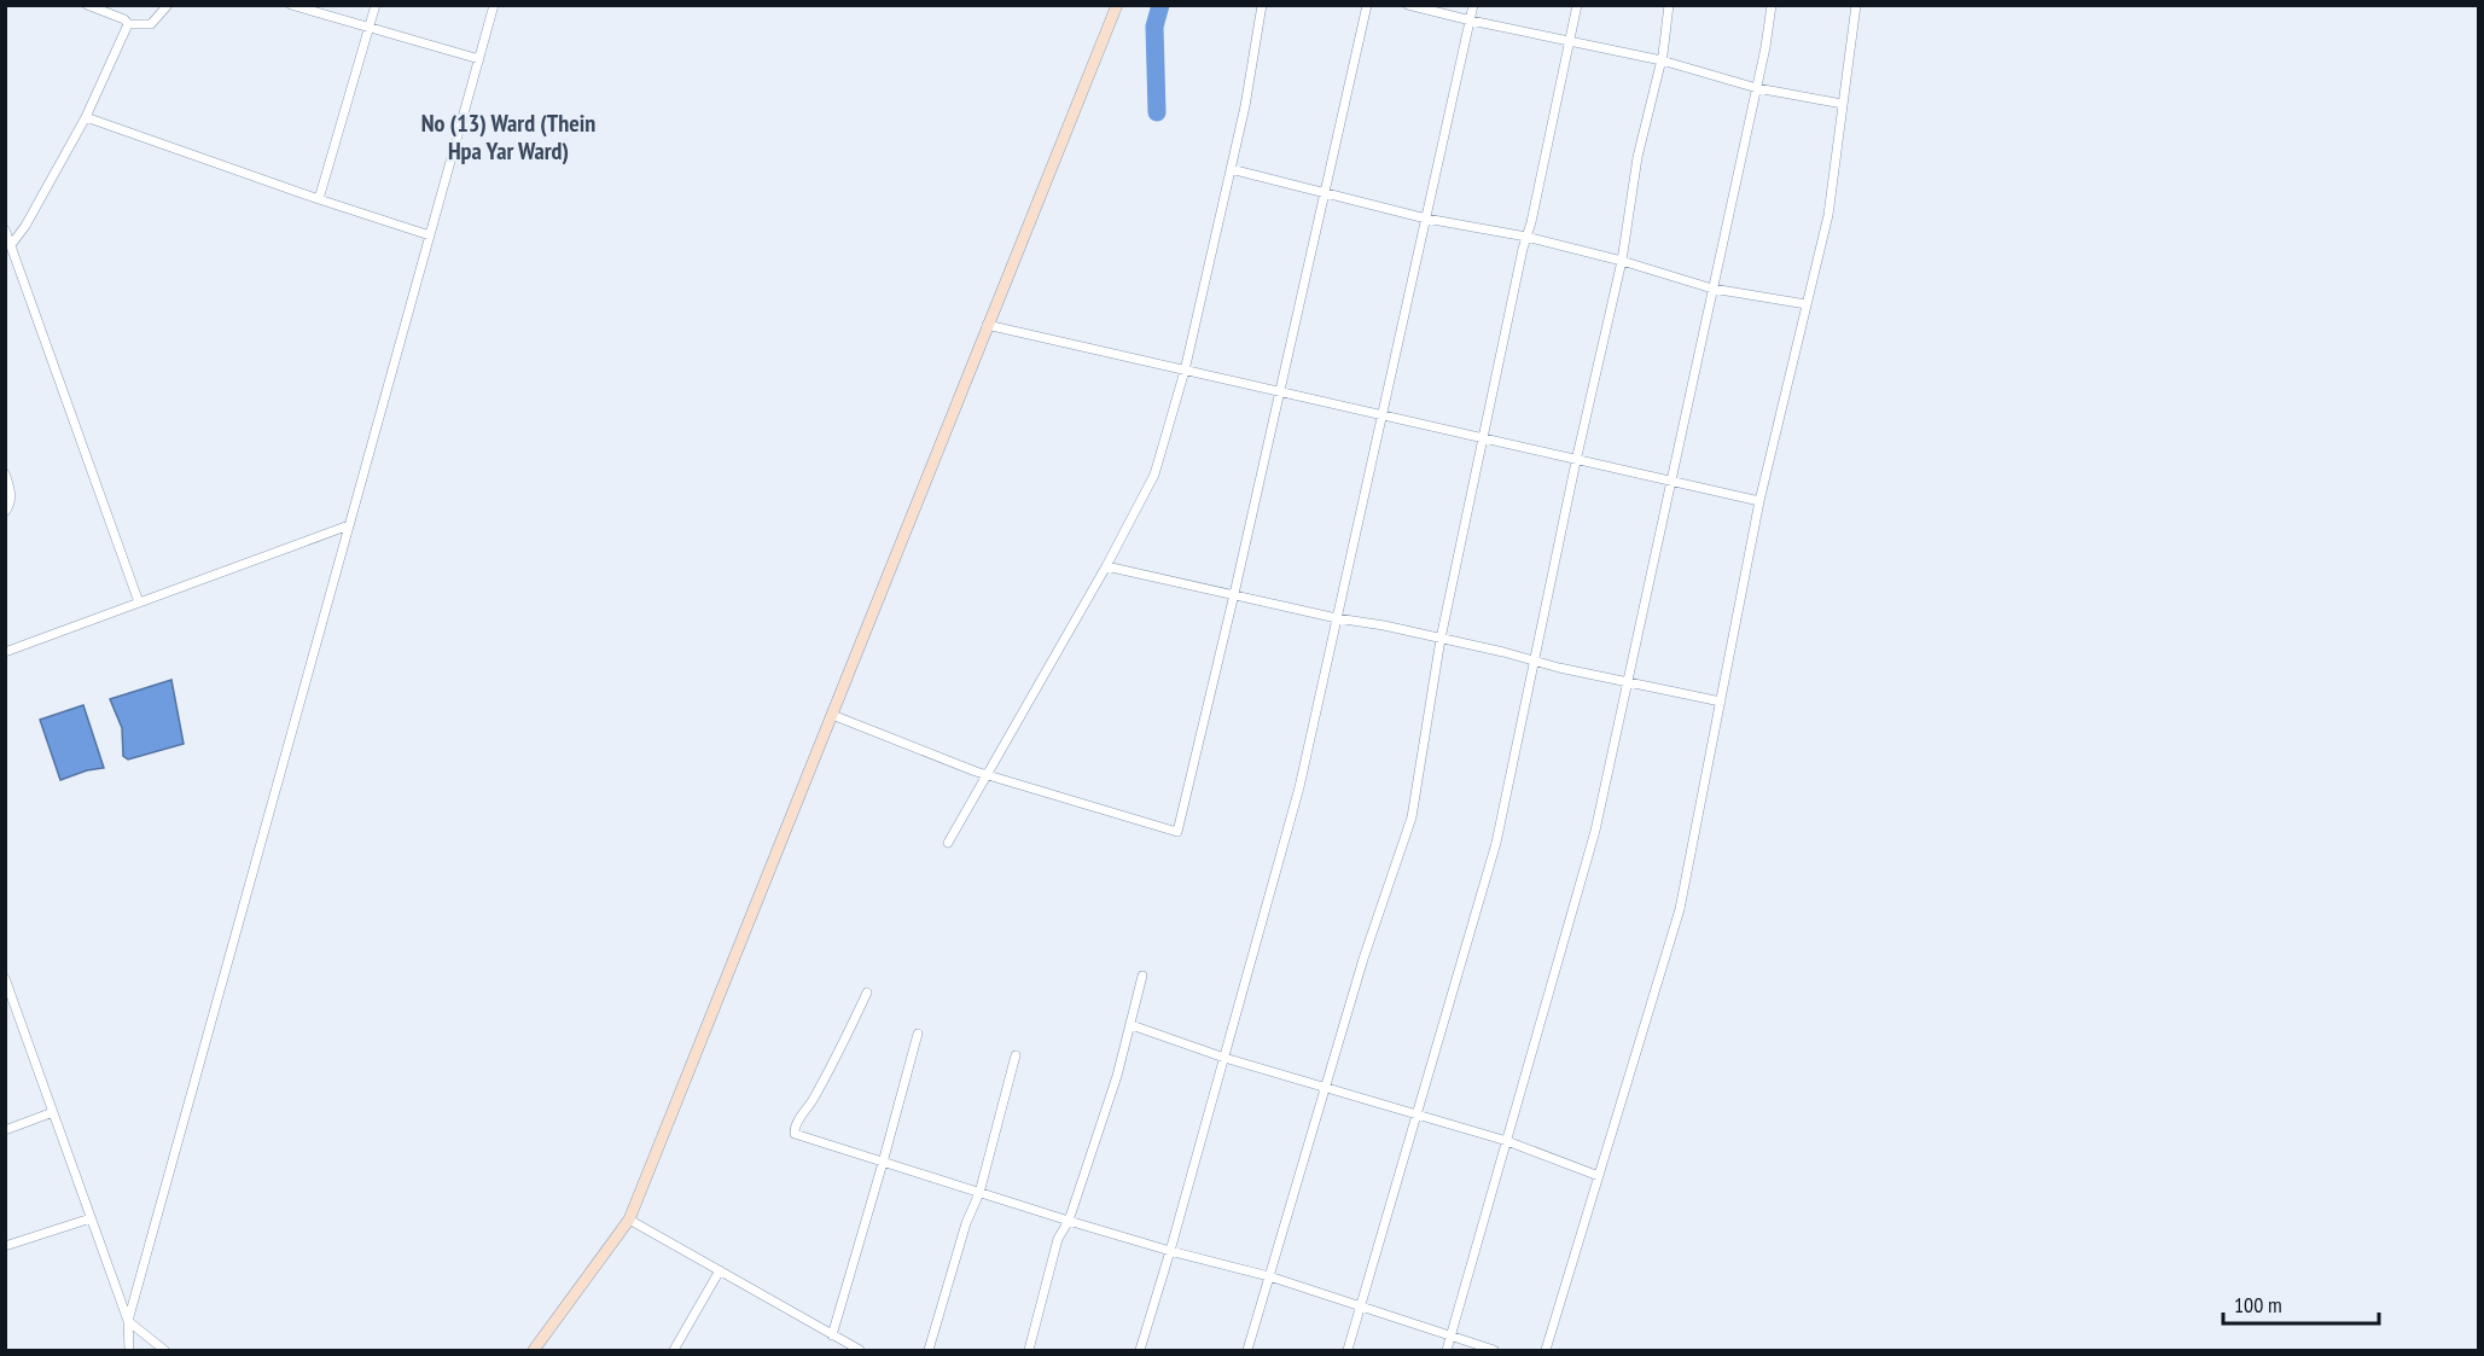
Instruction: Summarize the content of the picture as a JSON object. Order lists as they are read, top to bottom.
{
  "districts": ["No (13) Ward (Thein Hpa Yar Ward)"],
  "scale_bar": "100 m"
}
